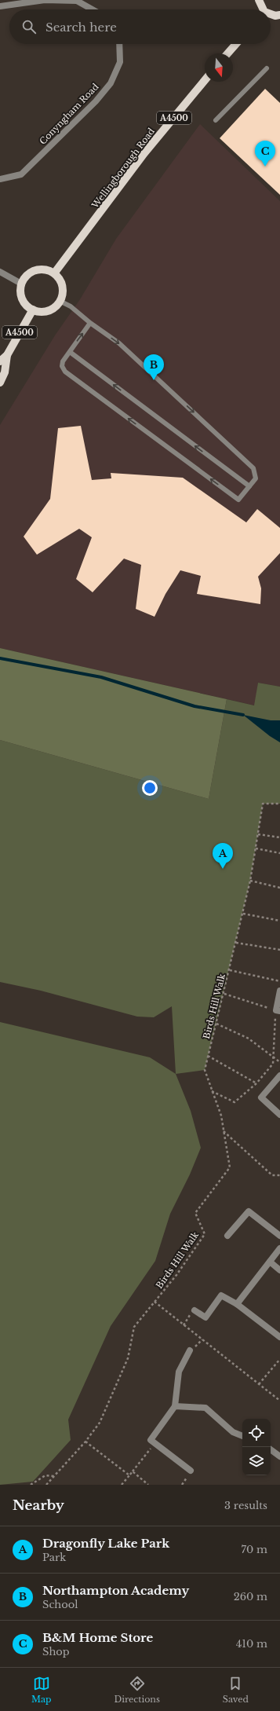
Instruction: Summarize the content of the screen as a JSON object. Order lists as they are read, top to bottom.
{
  "streets": {
    "main road": ["A4500", "Wellingborough Road"],
    "street": ["Conyngham Road"],
    "path": ["Birds Hill Walk"]
  },
  "crossings": [
    ["A4500", "Wellingborough Road"]
  ],
  "north": "bottom",
  "page": {
    "search": "Search here",
    "pins": ["C", "B", "A"],
    "heading": ["Nearby", "3 results"],
    "list": [
      {
        "mark": "A",
        "name": "Dragonfly Lake Park",
        "note": "Park",
        "value": "70 m"
      },
      {
        "mark": "B",
        "name": "Northampton Academy",
        "note": "School",
        "value": "260 m"
      },
      {
        "mark": "C",
        "name": "B&M Home Store",
        "note": "Shop",
        "value": "410 m"
      }
    ],
    "nav": ["Map", "Directions", "Saved"]
  }
}
